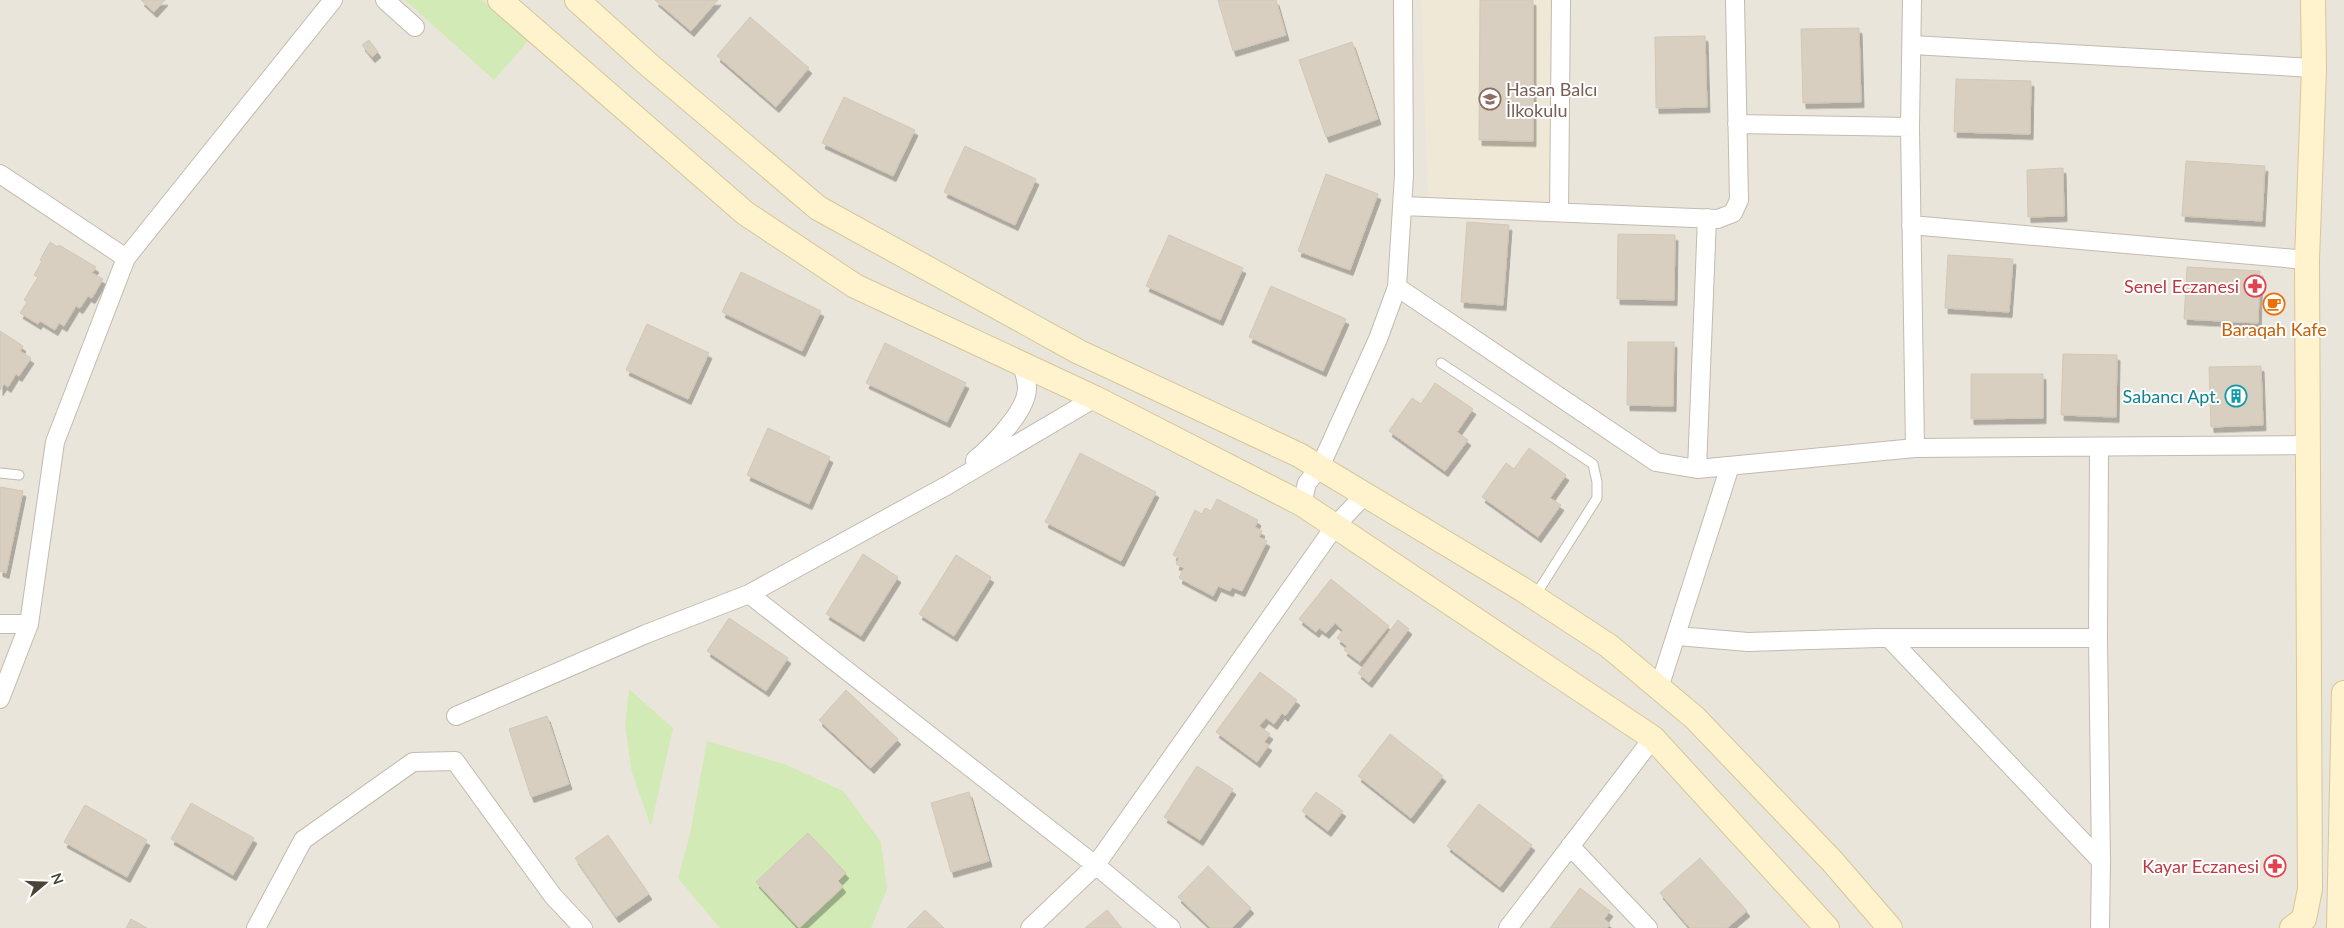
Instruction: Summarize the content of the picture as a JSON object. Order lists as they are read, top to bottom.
{
  "places": {
    "school or university": ["Hasan Balcı İlkokulu"],
    "pharmacy": ["Senel Eczanesi", "Kayar Eczanesi"],
    "cafe": ["Baraqah Kafe"],
    "building": ["Sabancı Apt."]
  },
  "north": "right"
}
